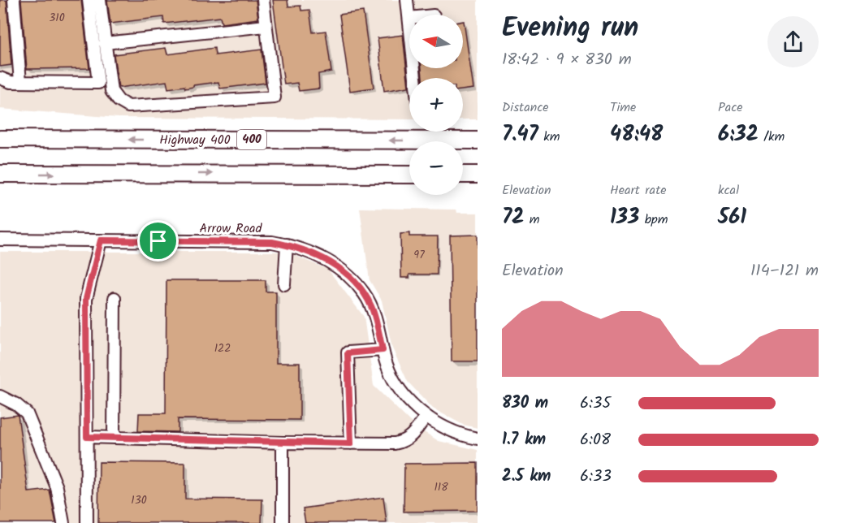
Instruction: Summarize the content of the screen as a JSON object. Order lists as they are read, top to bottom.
{
  "streets": {
    "highway": ["Highway 400", "400"],
    "street": ["Arrow Road"]
  },
  "house_numbers": [
    "310",
    "97",
    "122",
    "118",
    "130"
  ],
  "north": "left",
  "page": {
    "heading": ["Evening run", "18:42 · 9 × 830 m"],
    "map_buttons": ["+", "−"],
    "stats": [
      ["Distance", "7.47 km"],
      ["Time", "48:48"],
      ["Pace", "6:32 /km"],
      ["Elevation", "72 m"],
      ["Heart rate", "133 bpm"],
      ["kcal", "561"]
    ],
    "chart": ["Elevation", "114–121 m"],
    "list": [
      {
        "name": "830 m",
        "note": "6:35"
      },
      {
        "name": "1.7 km",
        "note": "6:08"
      },
      {
        "name": "2.5 km",
        "note": "6:33"
      }
    ]
  }
}
